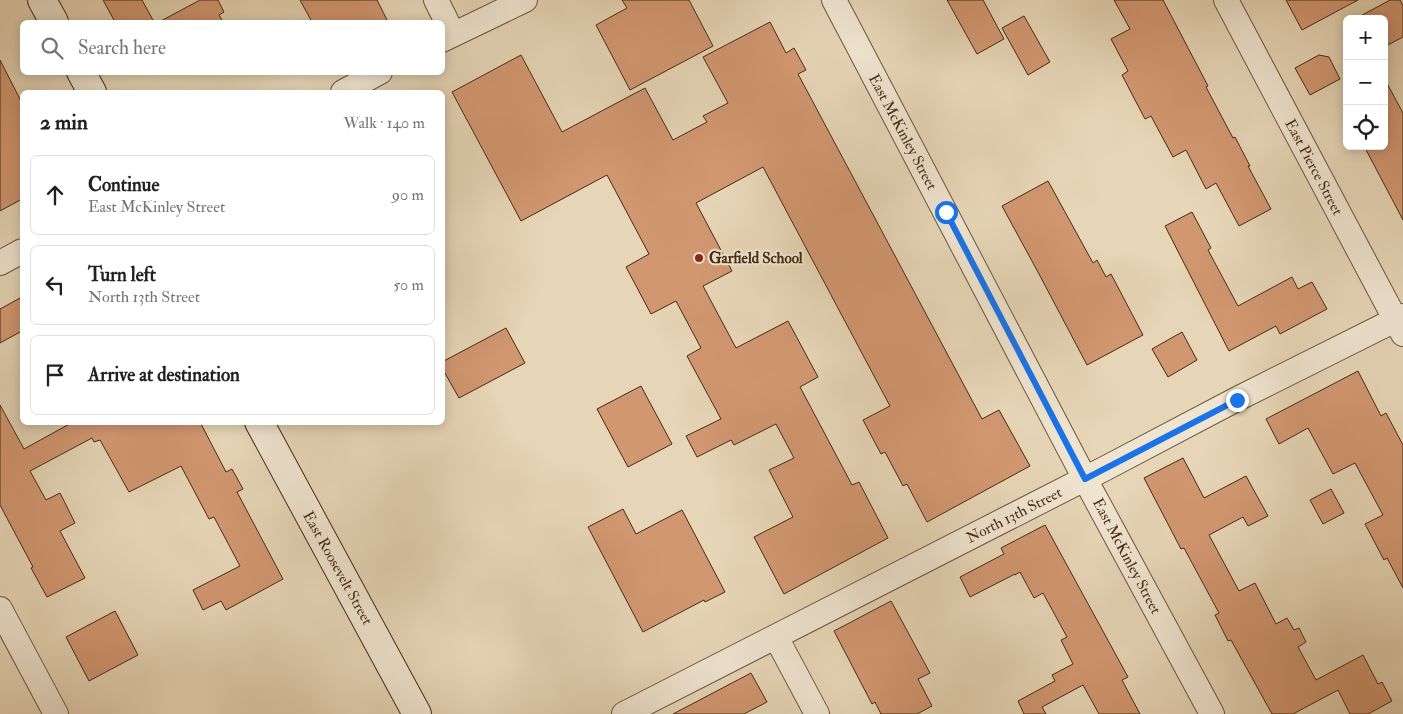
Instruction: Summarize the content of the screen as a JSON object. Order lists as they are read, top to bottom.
{
  "streets": {
    "street": [
      "East McKinley Street",
      "East Pierce Street",
      "North 13th Street",
      "East Roosevelt Street"
    ]
  },
  "crossings": [
    ["East McKinley Street", "North 13th Street"],
    ["East Pierce Street", "North 13th Street"]
  ],
  "places": ["Garfield School"],
  "page": {
    "map_buttons": ["+", "−"],
    "search": "Search here",
    "heading": ["2 min", "Walk · 140 m"],
    "list": [
      ["Continue", "East McKinley Street", "90 m"],
      ["Turn left", "North 13th Street", "50 m"],
      "Arrive at destination"
    ]
  }
}
